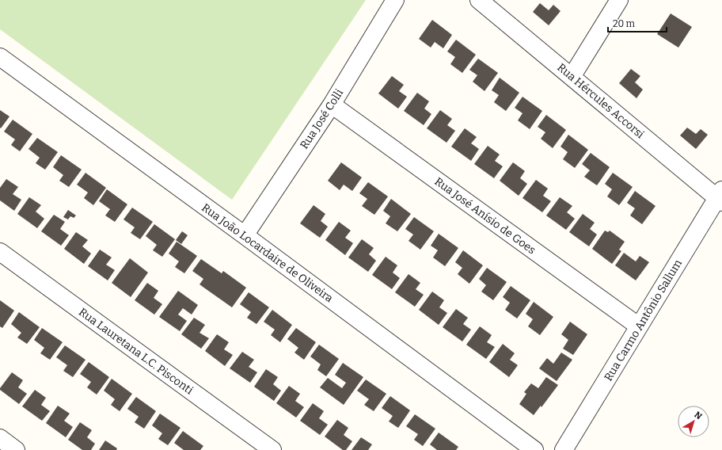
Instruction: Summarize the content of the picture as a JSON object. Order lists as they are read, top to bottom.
{
  "streets": {
    "street": [
      "Rua Hércules Accorsi",
      "Rua José Colli",
      "Rua José Anísio de Goes",
      "Rua João Locardaire de Oliveira",
      "Rua Carmo Antônio Sallum",
      "Rua Lauretana L.C. Pisconti"
    ]
  },
  "crossings": [
    ["Rua Hércules Accorsi", "Rua Carmo Antônio Sallum"],
    ["Rua José Colli", "Rua José Anísio de Goes"],
    ["Rua José Colli", "Rua João Locardaire de Oliveira"],
    ["Rua José Anísio de Goes", "Rua Carmo Antônio Sallum"]
  ],
  "scale_bar": "20 m",
  "north": "top right"
}
